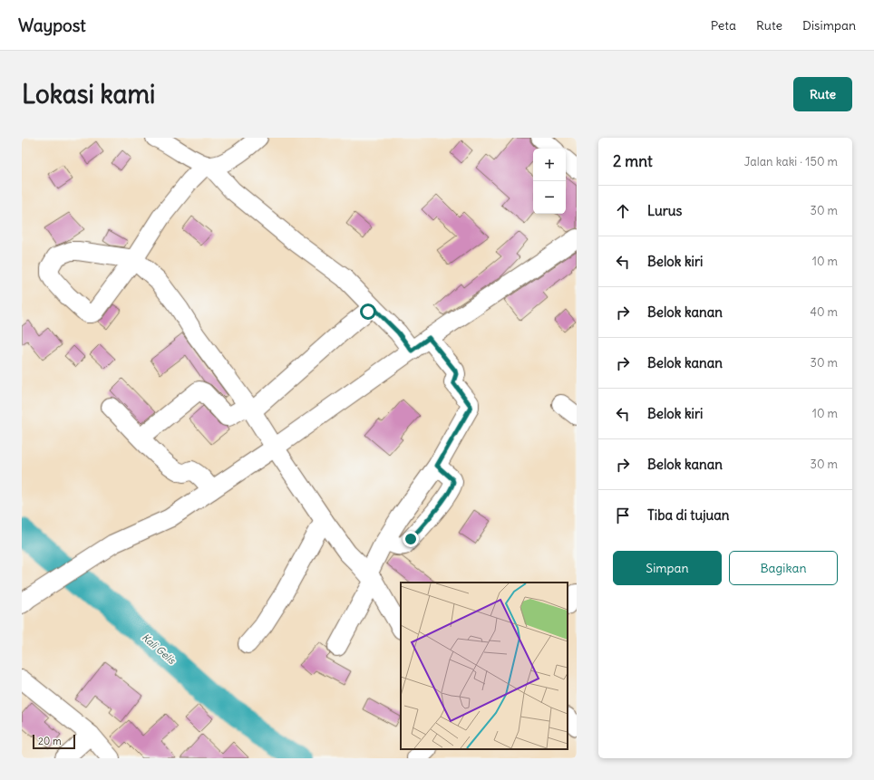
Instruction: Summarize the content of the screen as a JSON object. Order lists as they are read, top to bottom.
{
  "water": ["Kali Gelis"],
  "scale_bar": "20 m",
  "page": {
    "header": "Waypost",
    "nav": ["Peta", "Rute", "Disimpan"],
    "buttons": [
      "Rute",
      ["Simpan", "Bagikan"]
    ],
    "title": "Lokasi kami",
    "heading": ["2 mnt", "Jalan kaki · 150 m"],
    "map_buttons": ["+", "−"],
    "list": [
      ["Lurus", "30 m"],
      ["Belok kiri", "10 m"],
      ["Belok kanan", "40 m"],
      ["Belok kanan", "30 m"],
      ["Belok kiri", "10 m"],
      ["Belok kanan", "30 m"],
      "Tiba di tujuan"
    ],
    "scale": "20 m"
  }
}
